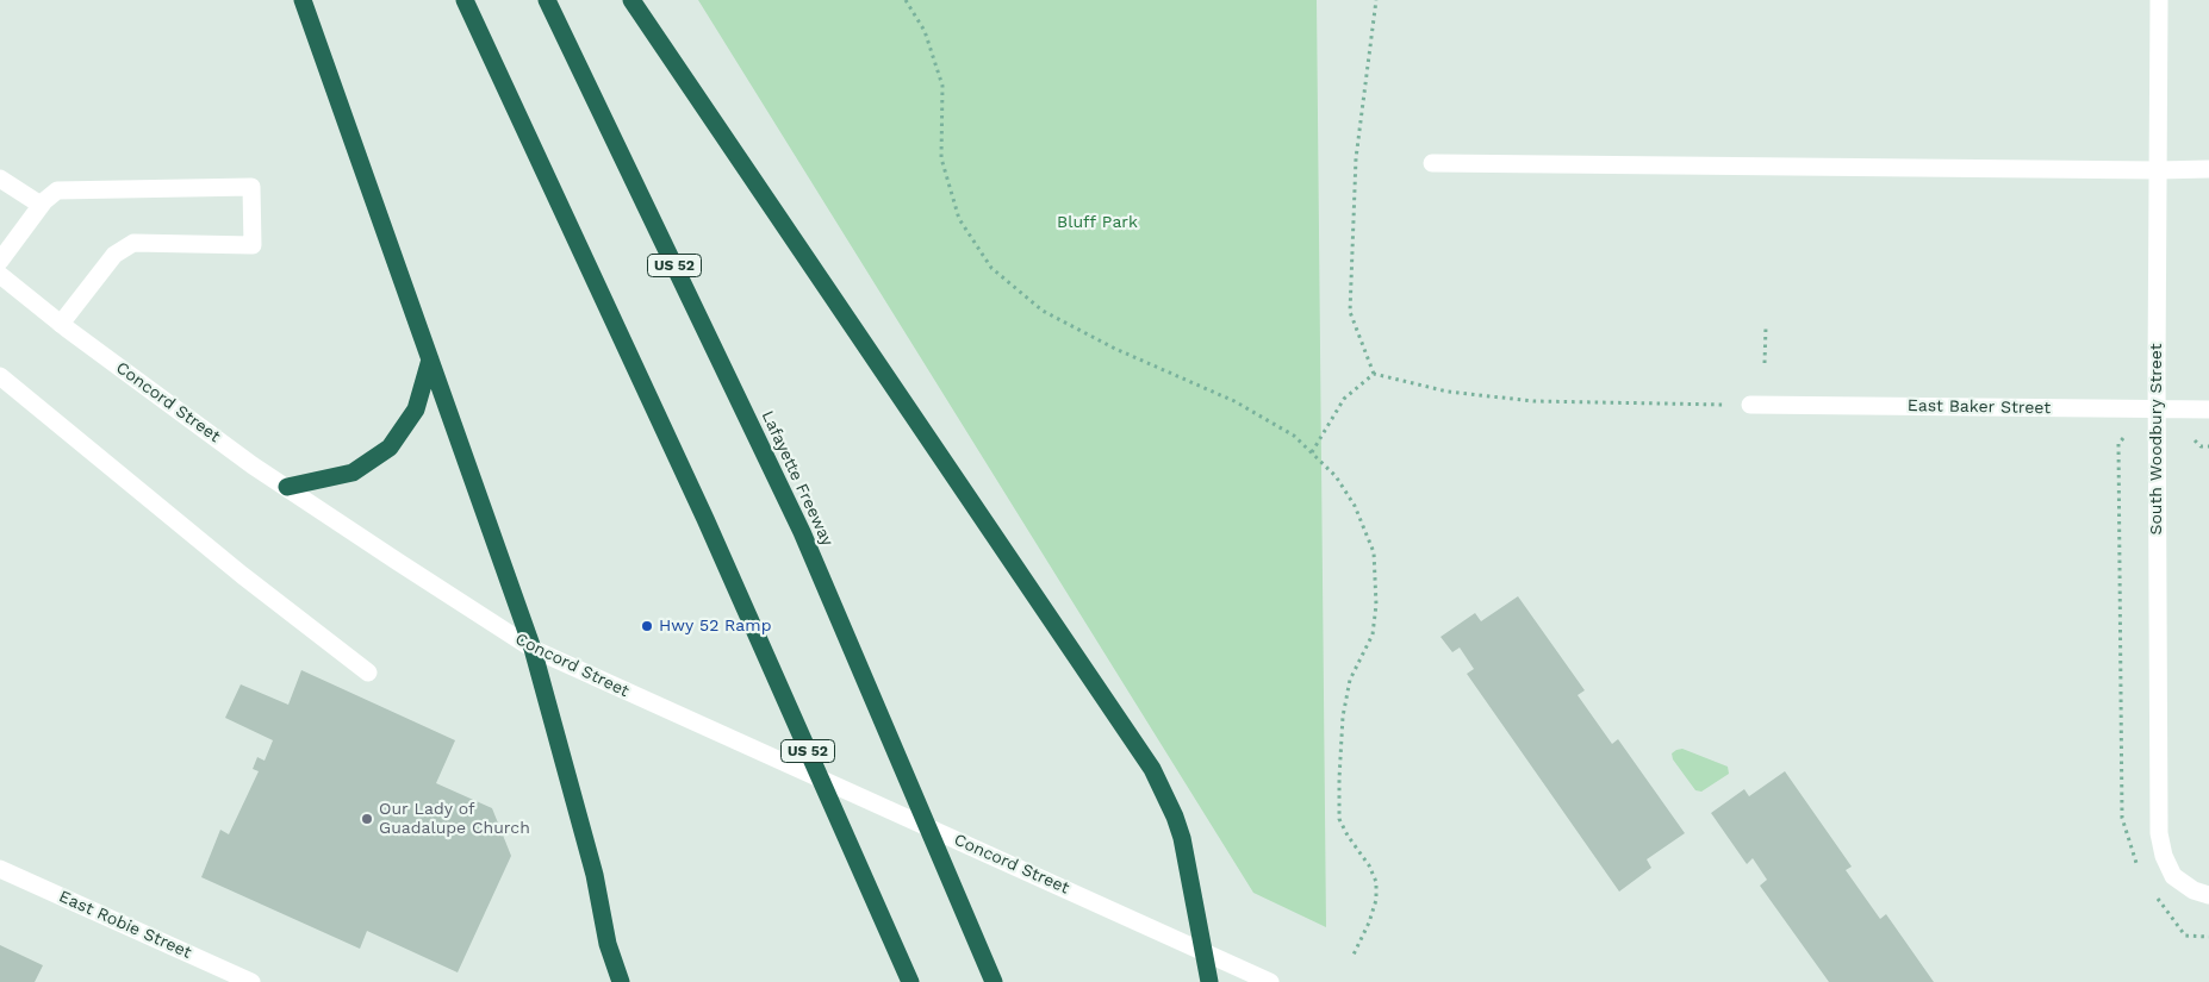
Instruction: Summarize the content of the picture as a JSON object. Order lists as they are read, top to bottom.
{
  "streets": {
    "highway": ["US 52", "Lafayette Freeway"],
    "street": [
      "Concord Street",
      "East Baker Street",
      "South Woodbury Street",
      "East Robie Street"
    ]
  },
  "crossings": [
    ["East Baker Street", "South Woodbury Street"]
  ],
  "parks": ["Bluff Park"],
  "places": ["Hwy 52 Ramp", "Our Lady of Guadalupe Church"]
}
